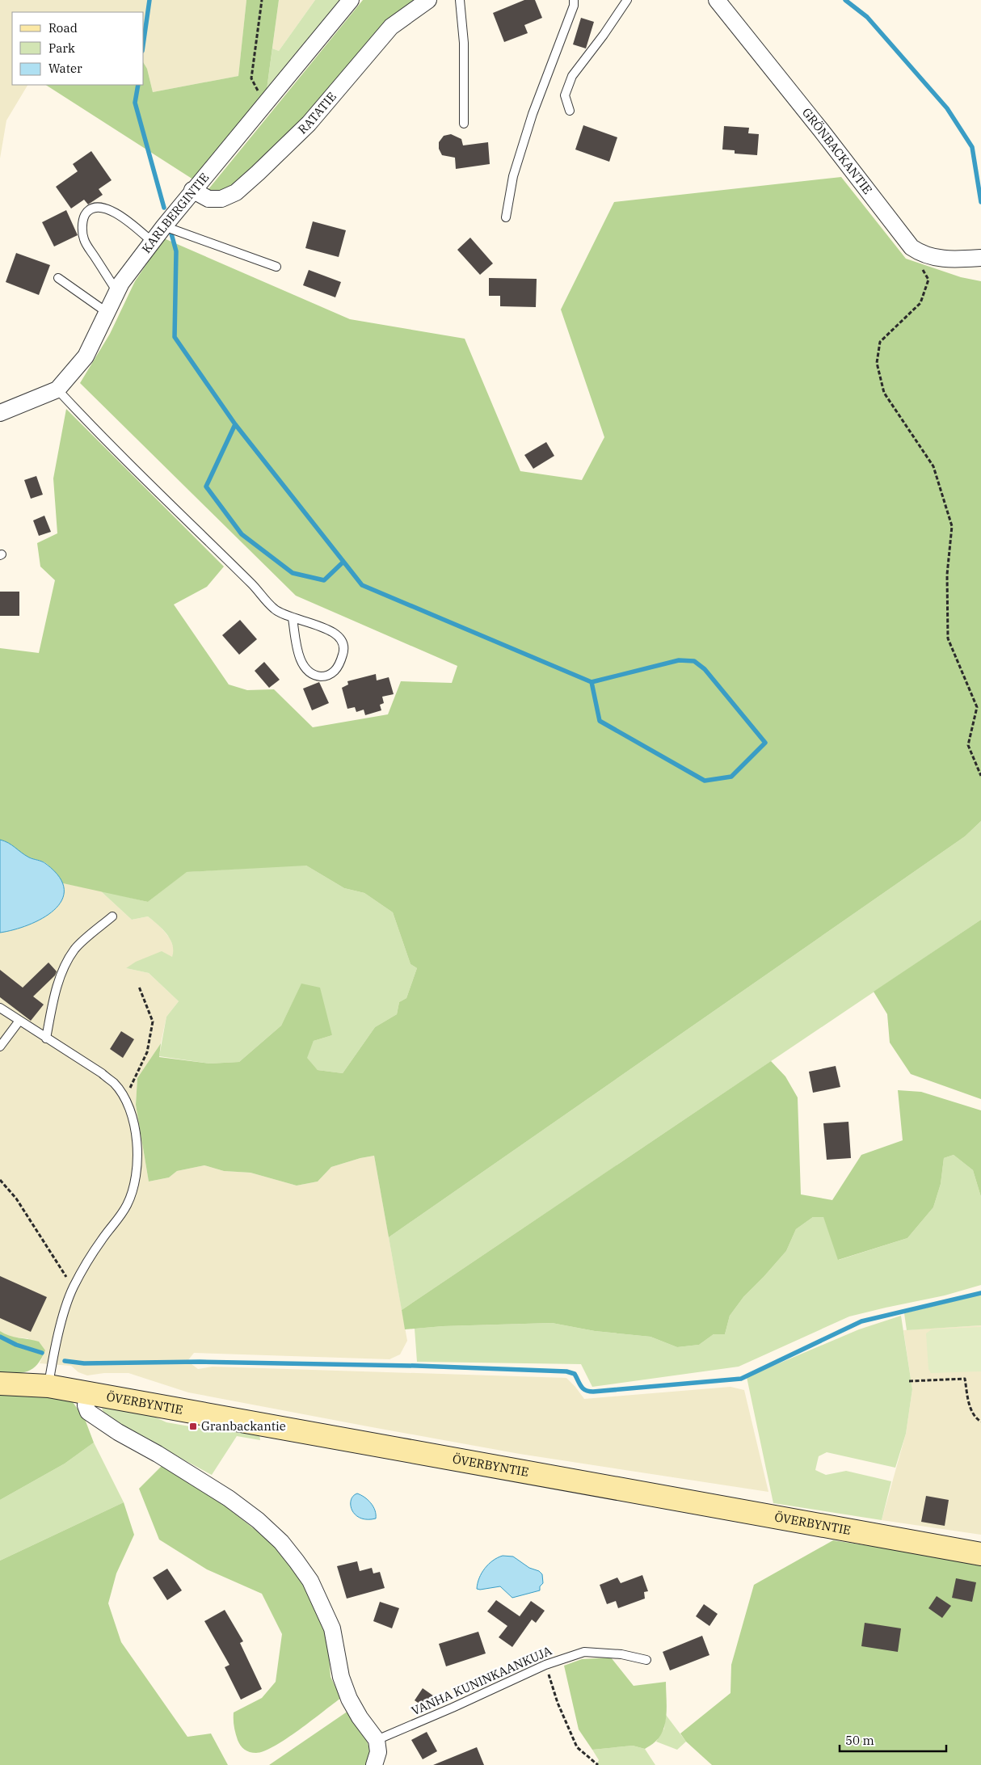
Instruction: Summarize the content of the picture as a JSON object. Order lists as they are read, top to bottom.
{
  "streets": {
    "street": [
      "RATATIE",
      "GRÖNBACKANTIE",
      "KARLBERGINTIE",
      "ÖVERBYNTIE"
    ],
    "lane": ["VANHA KUNINKAANKUJA"]
  },
  "crossings": [
    ["RATATIE", "KARLBERGINTIE"]
  ],
  "places": {
    "transit": ["Granbackantie"]
  },
  "legend": ["Road", "Park", "Water"],
  "scale_bar": "50 m"
}
